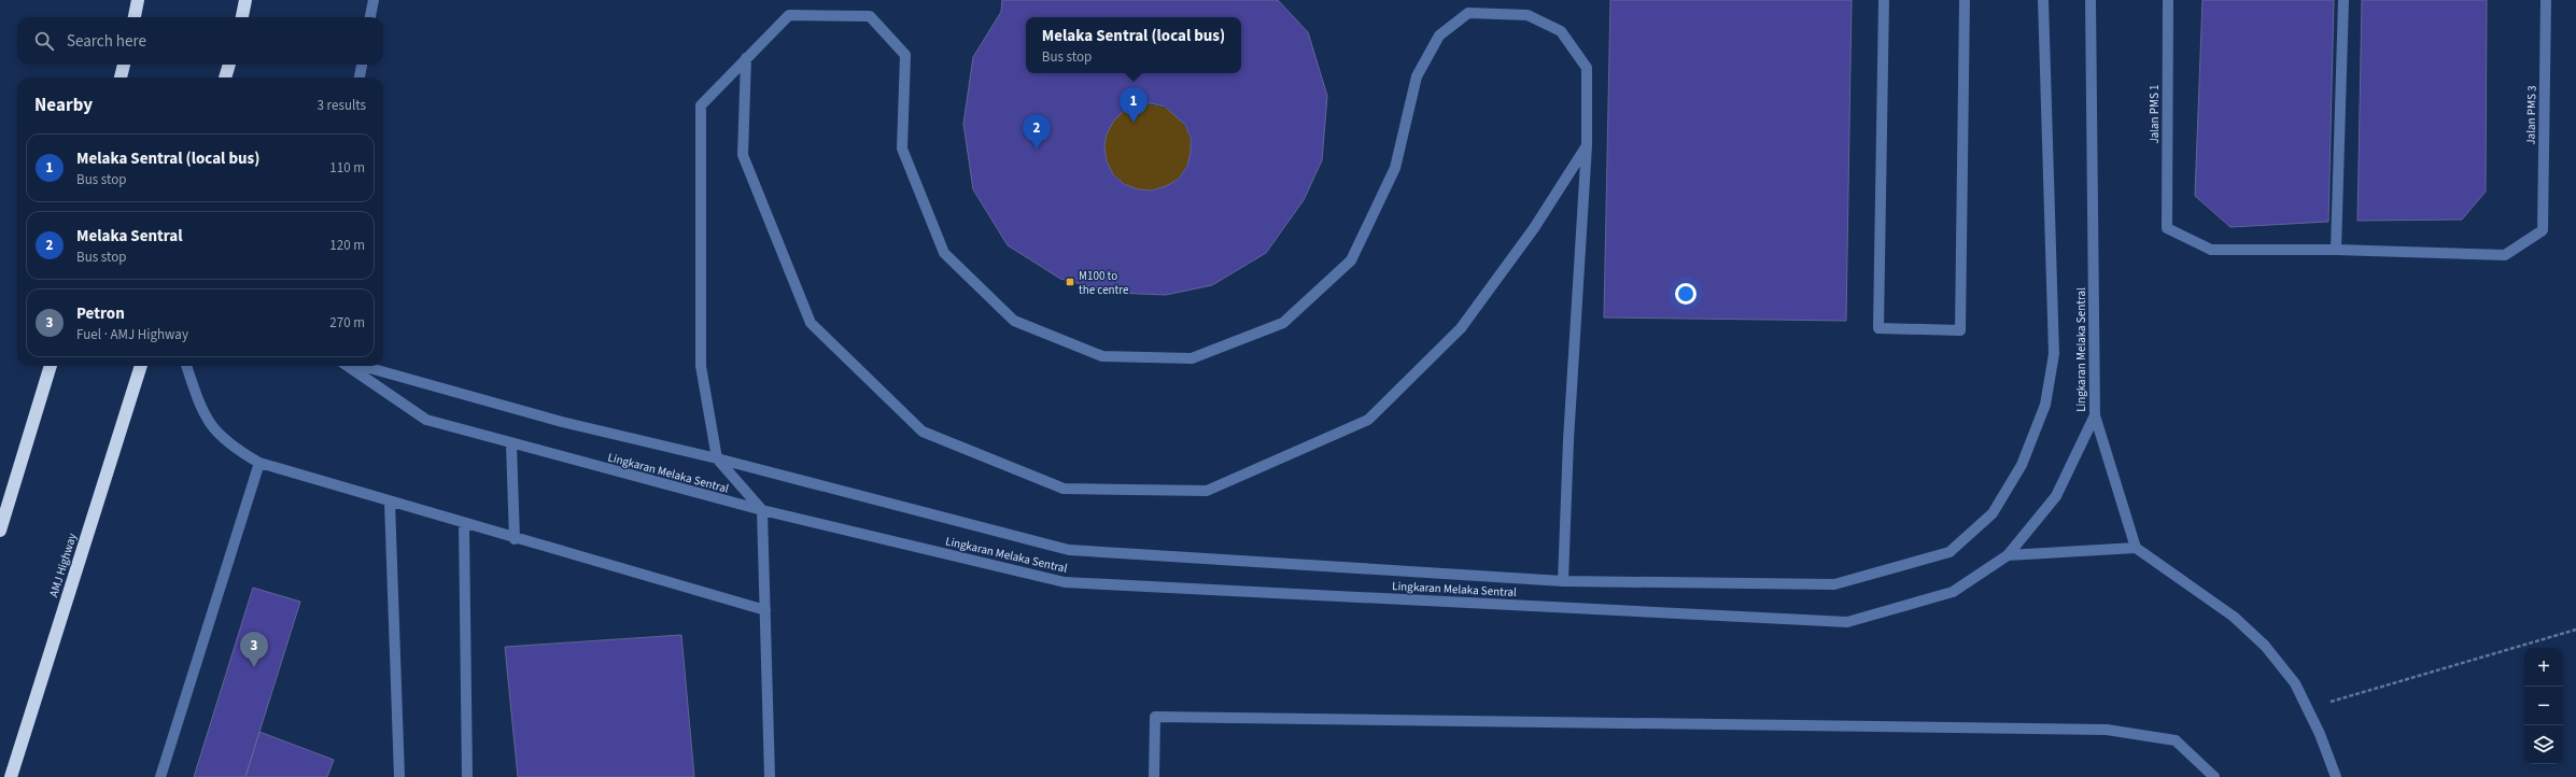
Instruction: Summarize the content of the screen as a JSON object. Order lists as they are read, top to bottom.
{
  "streets": {
    "highway": ["AMJ Highway"],
    "street": ["Jalan PMS 1", "Jalan PMS 3", "Lingkaran Melaka Sentral"]
  },
  "crossings": [
    ["Jalan PMS 1", "Jalan PMS 3"]
  ],
  "places": {
    "transit": ["M100 to the centre"]
  },
  "page": {
    "popup": ["Melaka Sentral (local bus)", "Bus stop"],
    "search": "Search here",
    "heading": ["Nearby", "3 results"],
    "pins": ["1", "2", "3"],
    "list": [
      {
        "mark": "1",
        "name": "Melaka Sentral (local bus)",
        "note": "Bus stop",
        "value": "110 m"
      },
      {
        "mark": "2",
        "name": "Melaka Sentral",
        "note": "Bus stop",
        "value": "120 m"
      },
      {
        "mark": "3",
        "name": "Petron",
        "note": "Fuel · AMJ Highway",
        "value": "270 m"
      }
    ],
    "map_buttons": ["+", "−"]
  }
}
